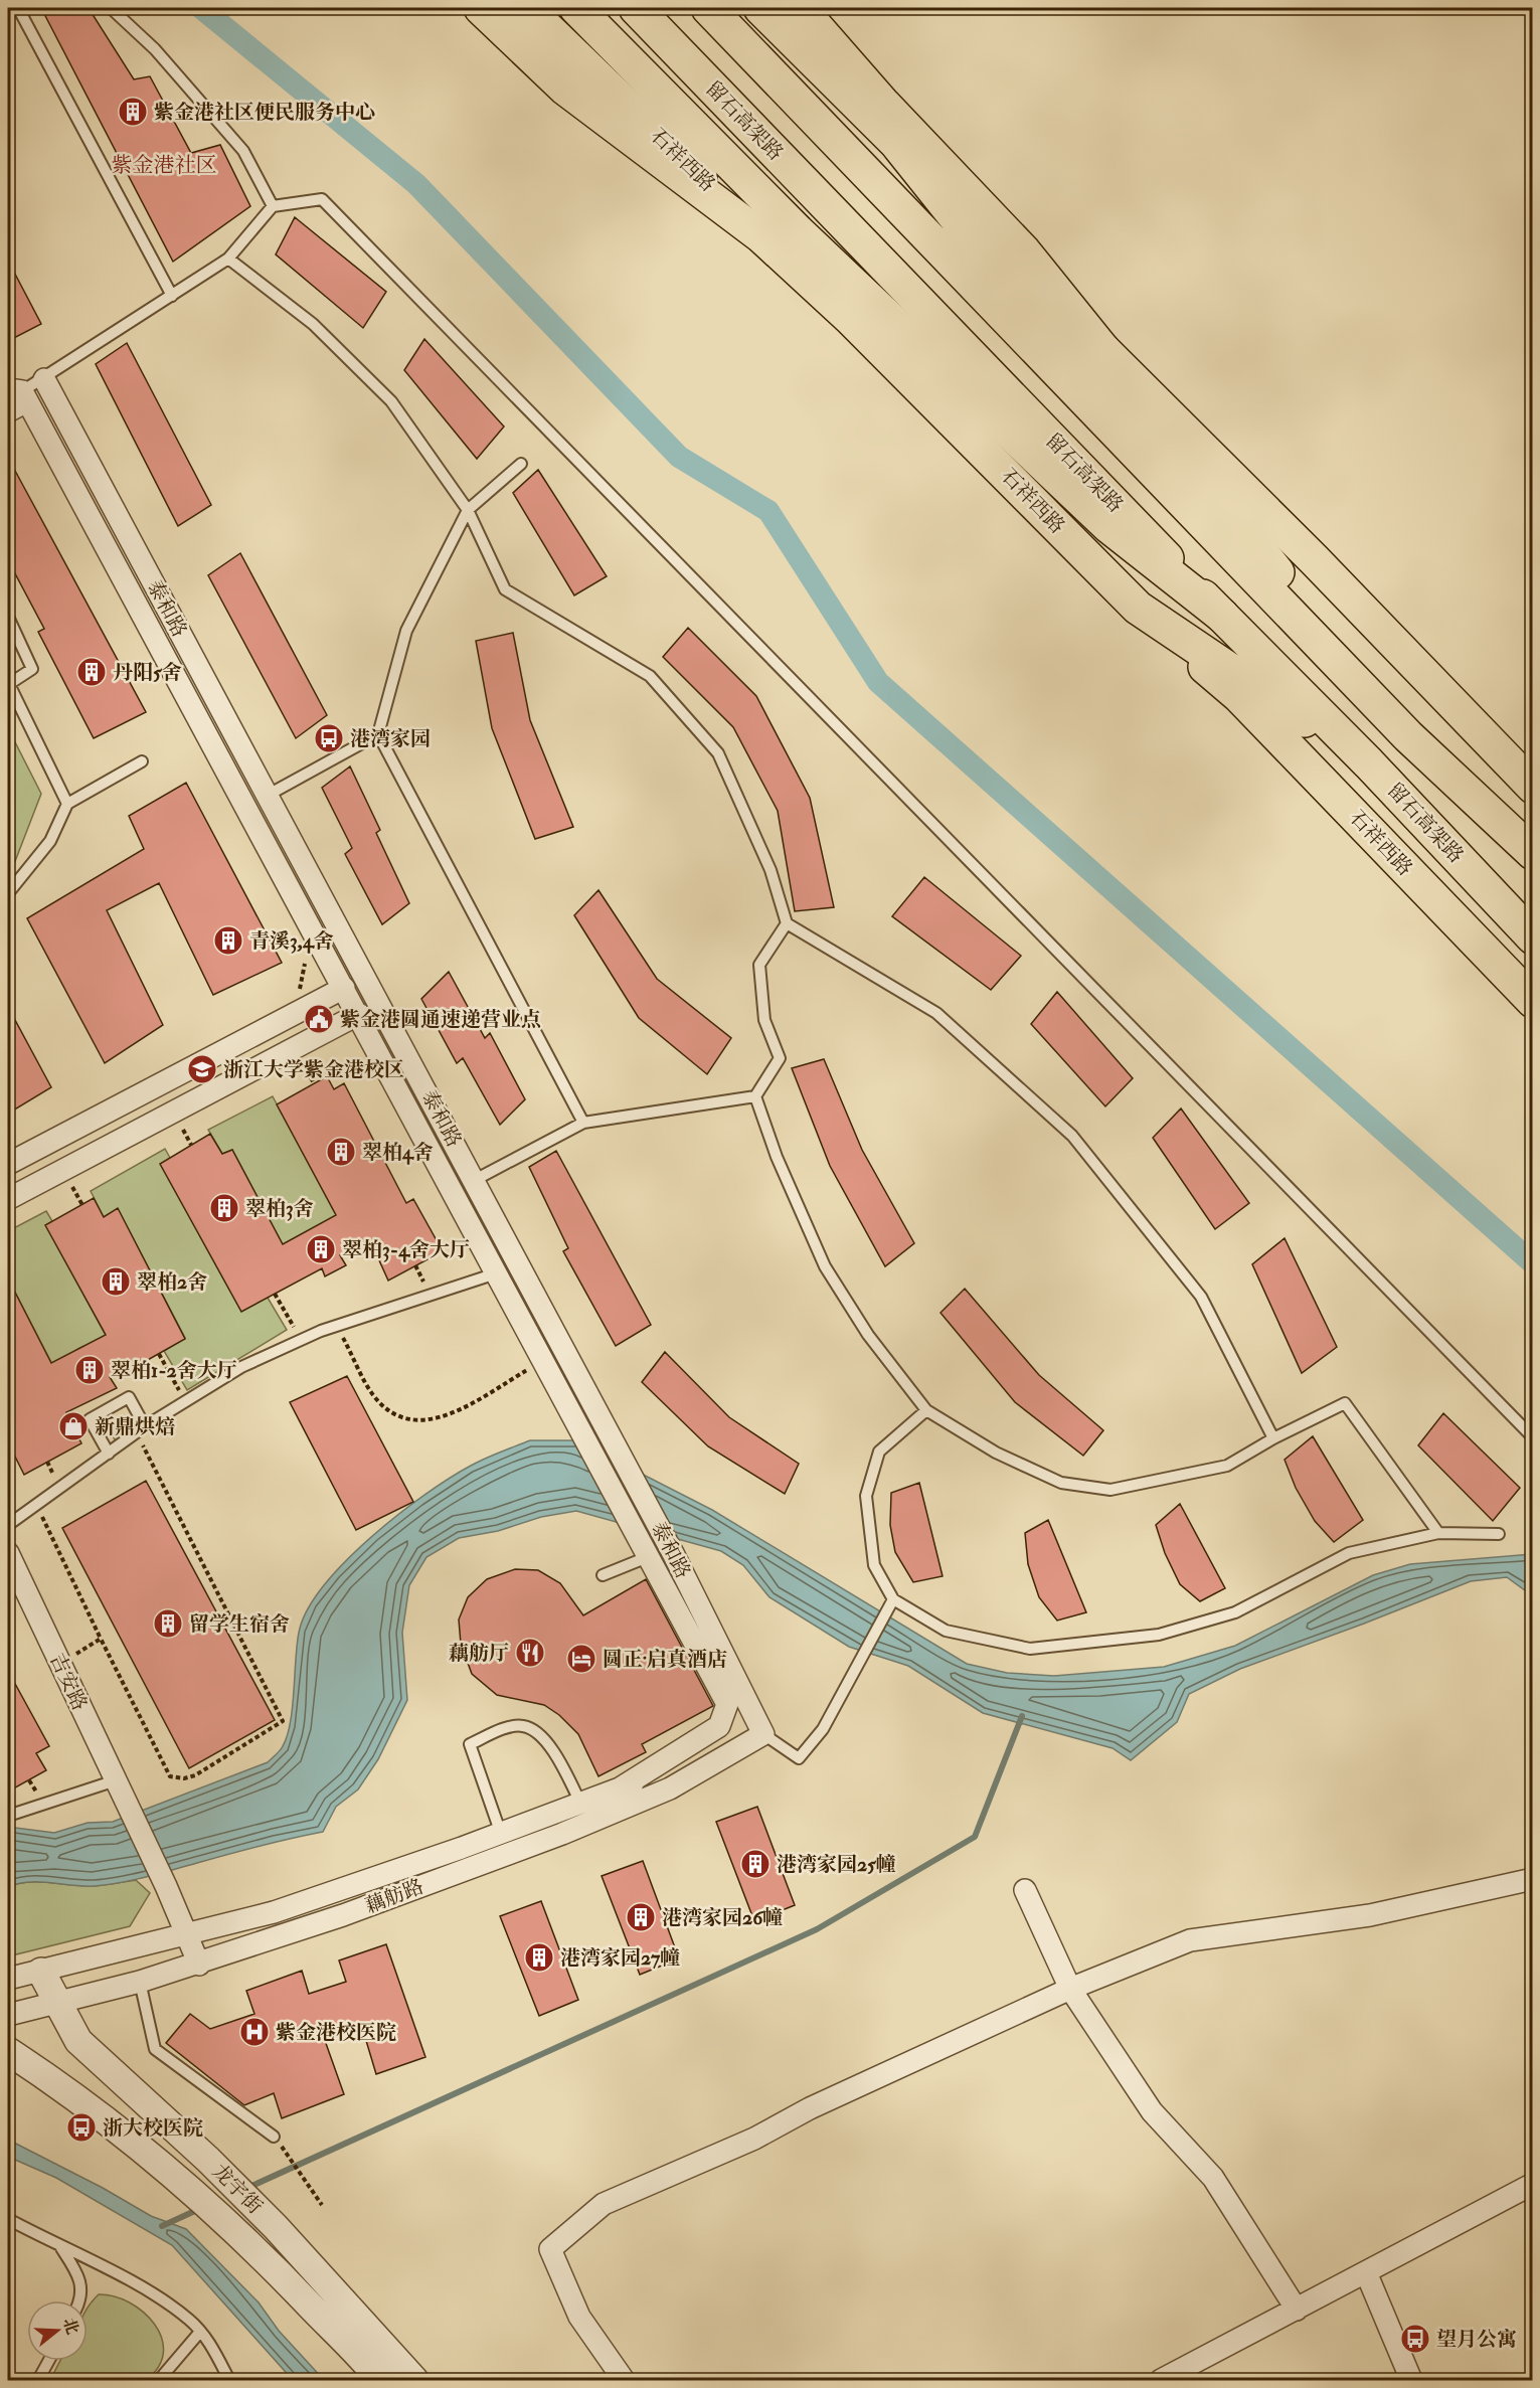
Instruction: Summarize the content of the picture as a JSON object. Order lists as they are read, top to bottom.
{
  "streets": {
    "main road": ["留石高架路", "石祥西路"],
    "street": [
      "泰和路",
      "吉安路",
      "藕舫路",
      "龙宇街"
    ]
  },
  "crossings": [
    ["泰和路", "藕舫路"],
    ["吉安路", "藕舫路"],
    ["藕舫路", "龙宇街"]
  ],
  "districts": ["紫金港社区"],
  "places": {
    "building": [
      "紫金港社区便民服务中心",
      "丹阳5舍",
      "青溪3,4舍",
      "翠柏4舍",
      "翠柏3舍",
      "翠柏3-4舍大厅",
      "翠柏2舍",
      "翠柏1-2舍大厅",
      "留学生宿舍",
      "港湾家园25幢",
      "港湾家园26幢",
      "港湾家园27幢"
    ],
    "bus stop": ["港湾家园", "浙大校医院", "望月公寓"],
    "public building": ["紫金港圆通速递营业点"],
    "school or university": ["浙江大学紫金港校区"],
    "shop": ["新鼎烘焙"],
    "restaurant": ["藕舫厅"],
    "hotel": ["圆正·启真酒店"],
    "hospital": ["紫金港校医院"]
  },
  "north": "right"
}
